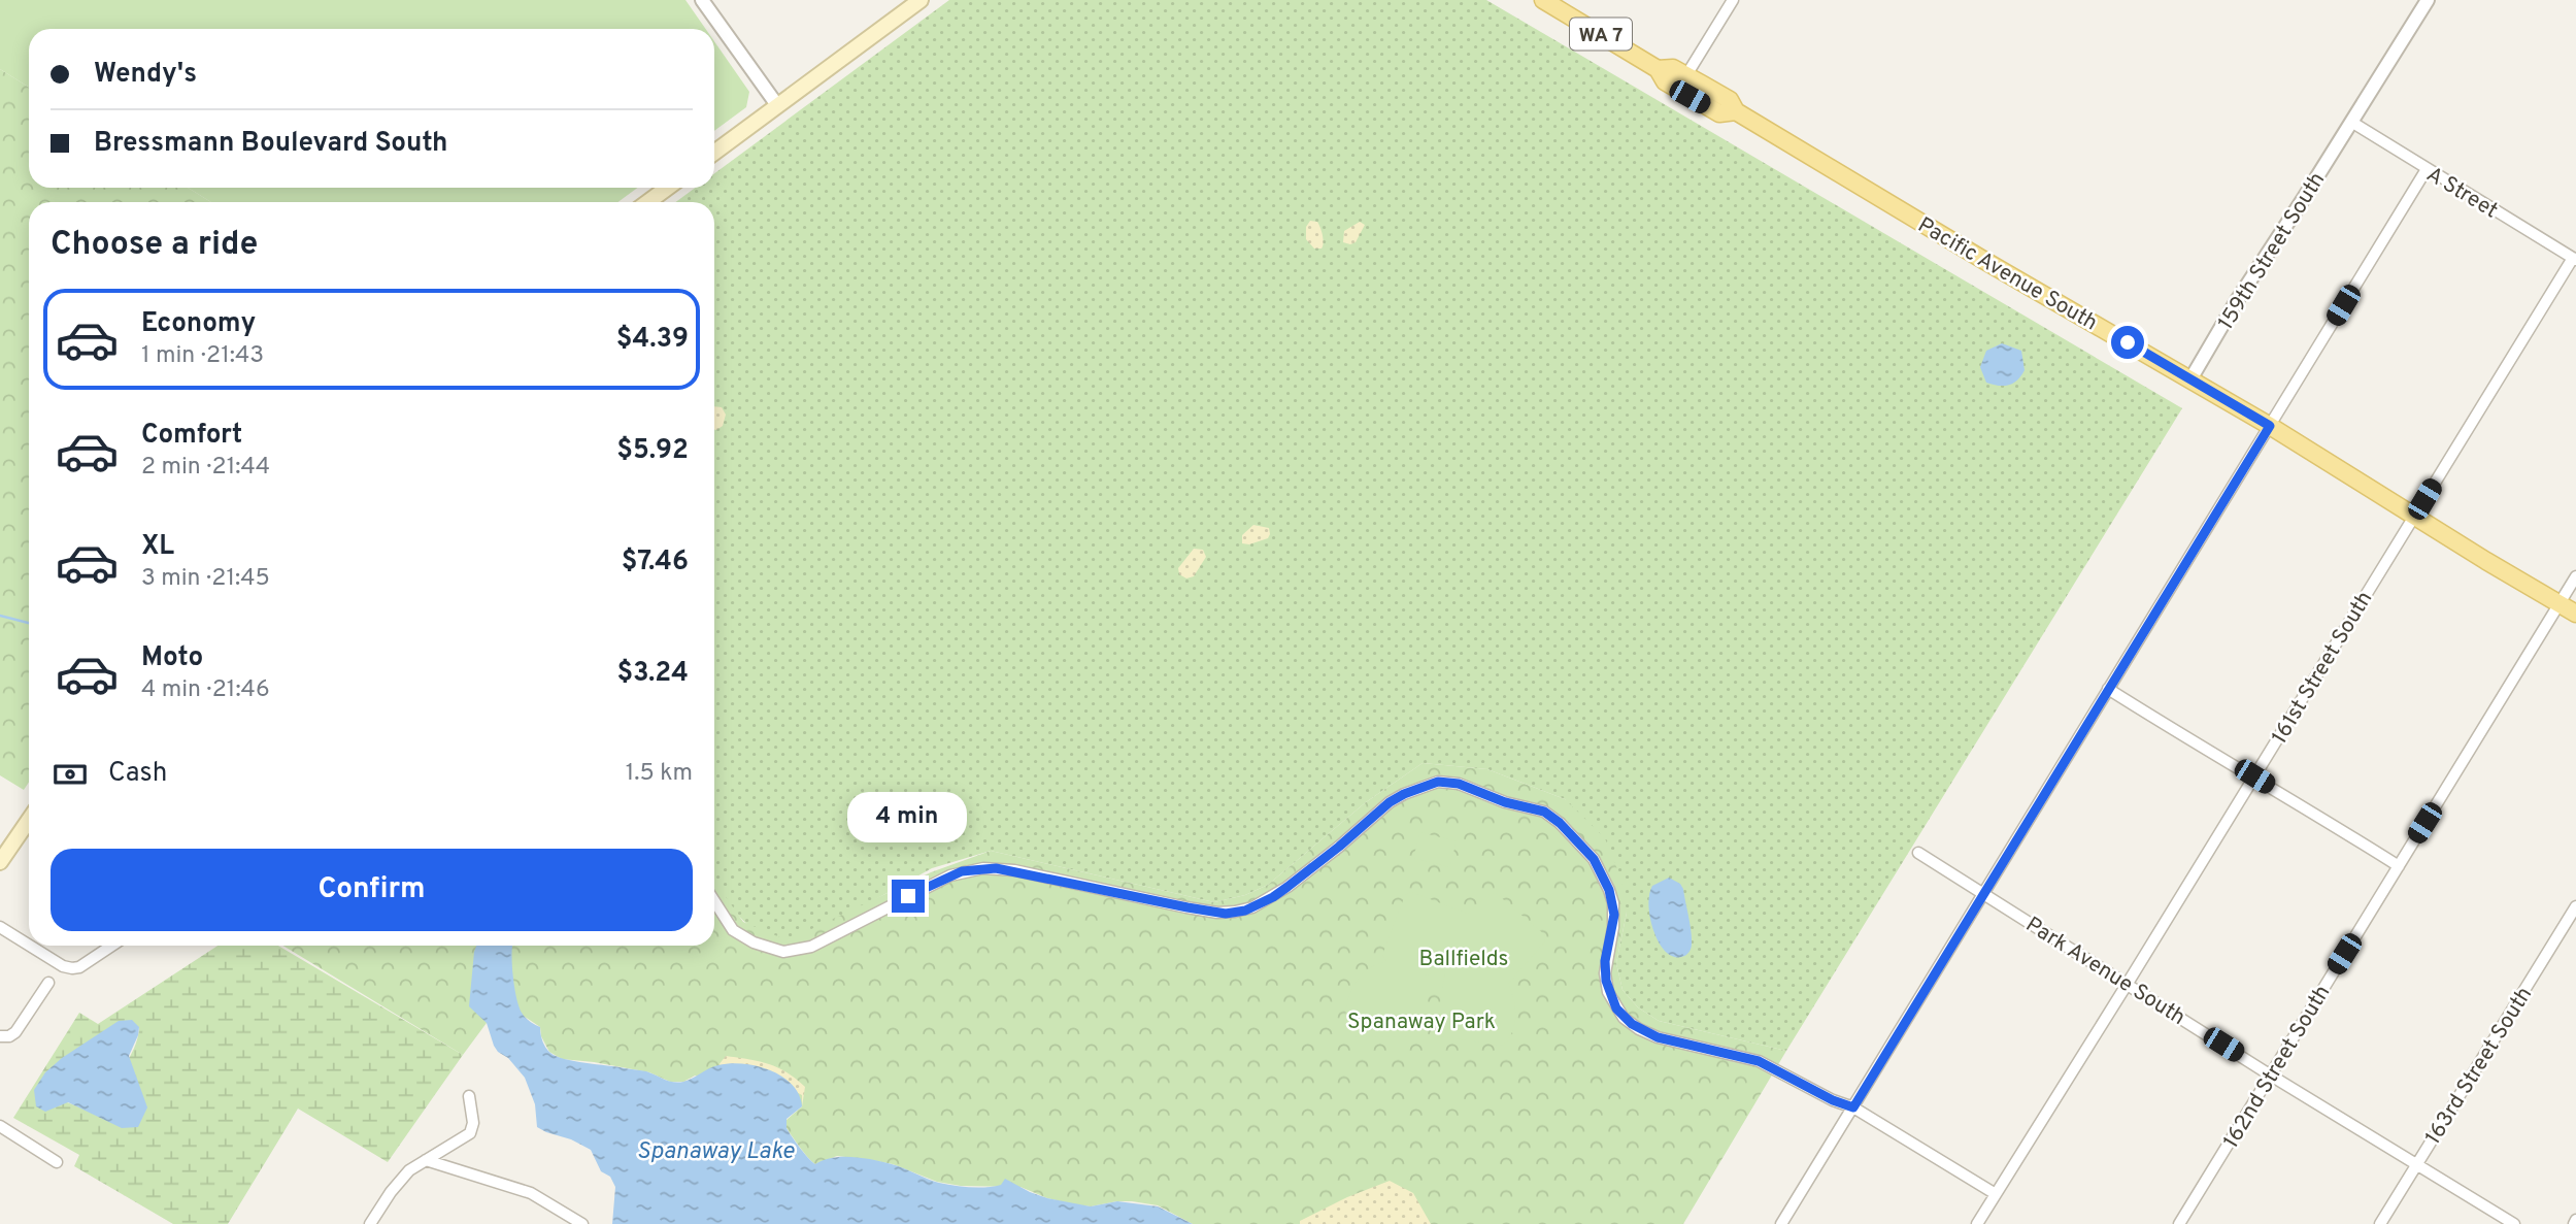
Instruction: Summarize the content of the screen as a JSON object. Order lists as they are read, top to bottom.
{
  "streets": {
    "main road": ["WA 7", "Pacific Avenue South"],
    "street": [
      "A Street",
      "159th Street South",
      "161st Street South",
      "Park Avenue South",
      "163rd Street South",
      "162nd Street South"
    ]
  },
  "crossings": [
    ["A Street", "159th Street South"],
    ["A Street", "161st Street South"],
    ["159th Street South", "Pacific Avenue South"],
    ["Pacific Avenue South", "161st Street South"],
    ["Pacific Avenue South", "162nd Street South"],
    ["161st Street South", "Park Avenue South"],
    ["Park Avenue South", "163rd Street South"],
    ["Park Avenue South", "162nd Street South"]
  ],
  "water": ["Spanaway Lake"],
  "parks": ["Ballfields", "Spanaway Park"],
  "page": {
    "banner": ["Wendy's", "Bressmann Boulevard South"],
    "heading": "Choose a ride",
    "list": [
      {
        "name": "Economy",
        "note": "1 min · 21:43",
        "value": "$4.39"
      },
      {
        "name": "Comfort",
        "note": "2 min · 21:44",
        "value": "$5.92"
      },
      {
        "name": "XL",
        "note": "3 min · 21:45",
        "value": "$7.46"
      },
      {
        "name": "Moto",
        "note": "4 min · 21:46",
        "value": "$3.24"
      }
    ],
    "pay": ["Cash", "1.5 km"],
    "bubble": "4 min",
    "buttons": "Confirm"
  }
}
